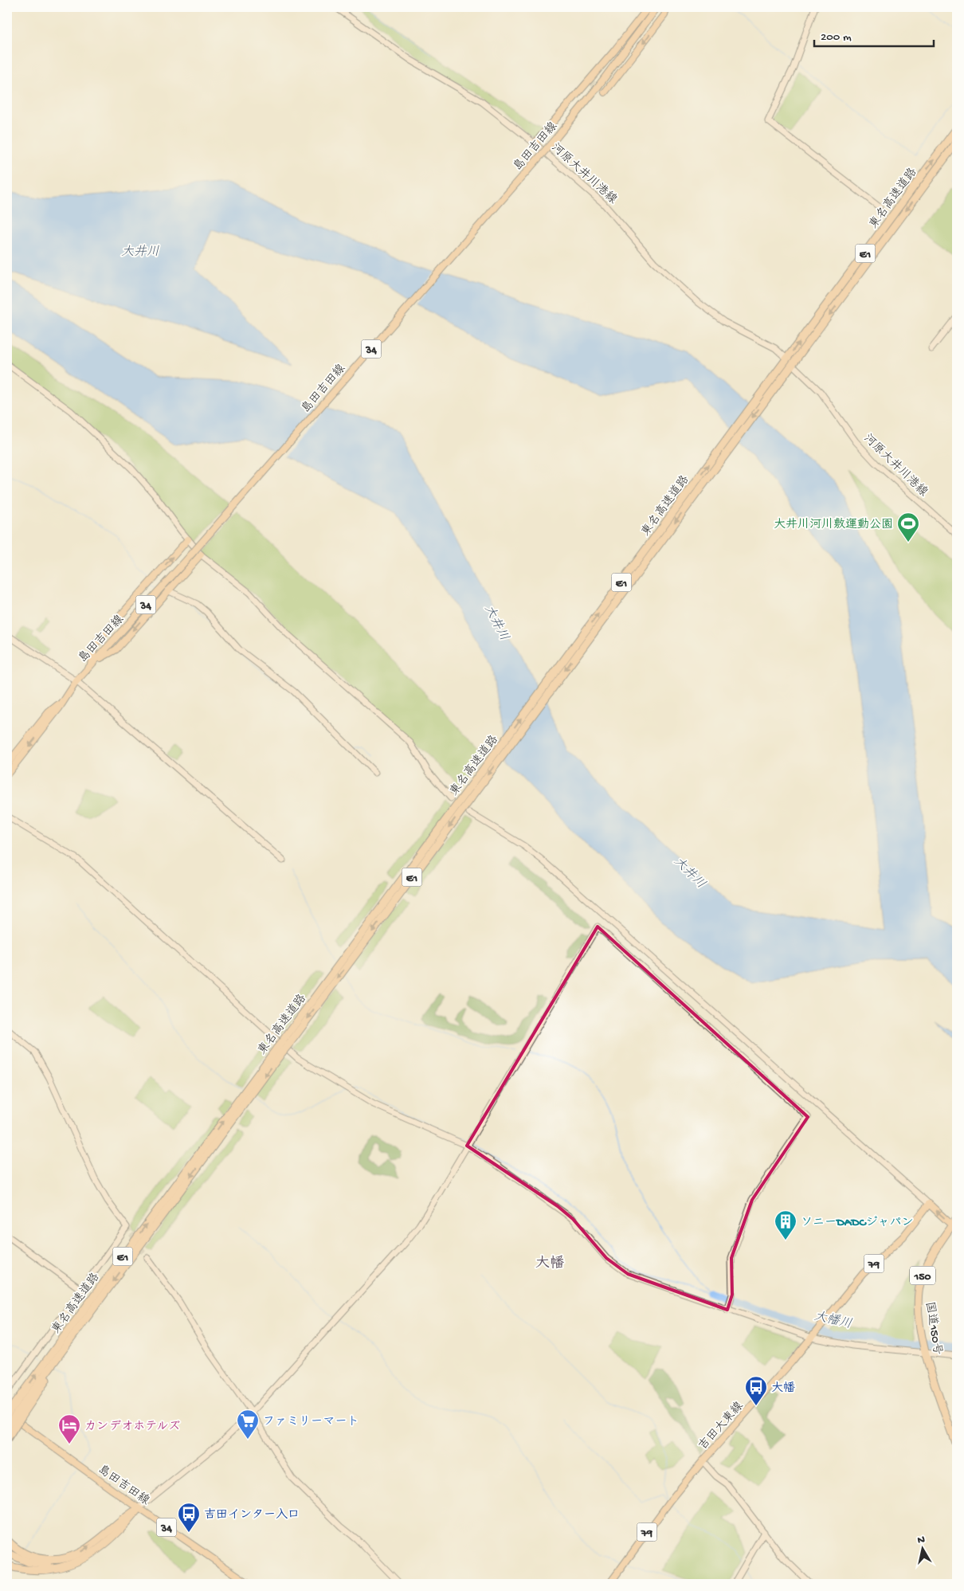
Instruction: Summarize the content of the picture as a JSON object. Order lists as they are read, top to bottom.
{
  "streets": {
    "highway": [
      "東名高速道路",
      "E1",
      "150",
      "国道150号"
    ],
    "main road": [
      "島田吉田線",
      "34",
      "79",
      "吉田大東線"
    ],
    "street": ["河原大井川港線"]
  },
  "crossings": [
    ["島田吉田線", "東名高速道路"]
  ],
  "districts": ["大幡"],
  "water": ["大井川", "大幡川"],
  "places": {
    "sports": ["大井川河川敷運動公園"],
    "building": ["ソニーDADCジャパン"],
    "bus stop": ["大幡", "吉田インター入口"],
    "supermarket": ["ファミリーマート"],
    "hotel": ["カンデオホテルズ"]
  },
  "scale_bar": "200 m",
  "north": "top"
}
